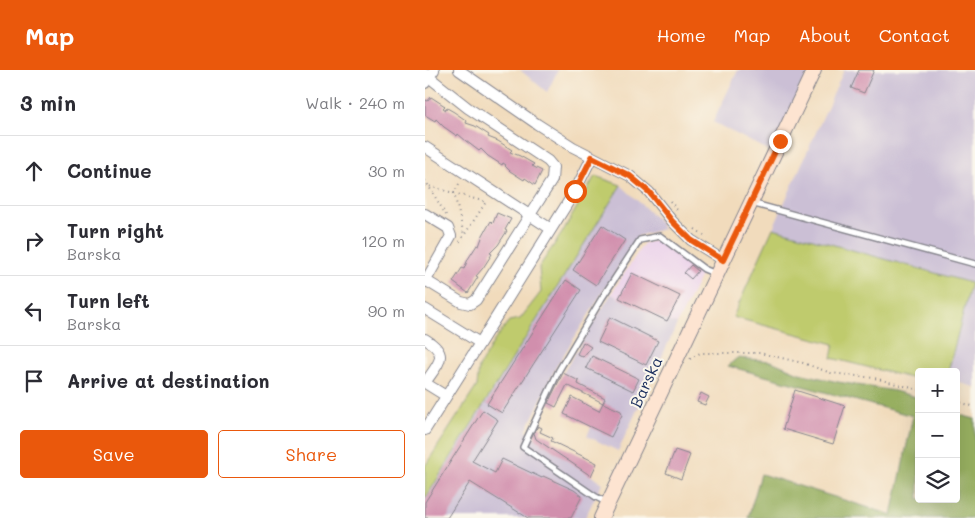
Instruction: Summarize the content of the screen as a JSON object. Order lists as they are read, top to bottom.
{
  "streets": {
    "street": ["Barska"]
  },
  "page": {
    "header": "Map",
    "nav": [
      "Home",
      "Map",
      "About",
      "Contact"
    ],
    "heading": ["3 min", "Walk · 240 m"],
    "list": [
      ["Continue", "30 m"],
      ["Turn right", "Barska", "120 m"],
      ["Turn left", "Barska", "90 m"],
      "Arrive at destination"
    ],
    "map_buttons": ["+", "−"],
    "buttons": ["Save", "Share"]
  }
}
